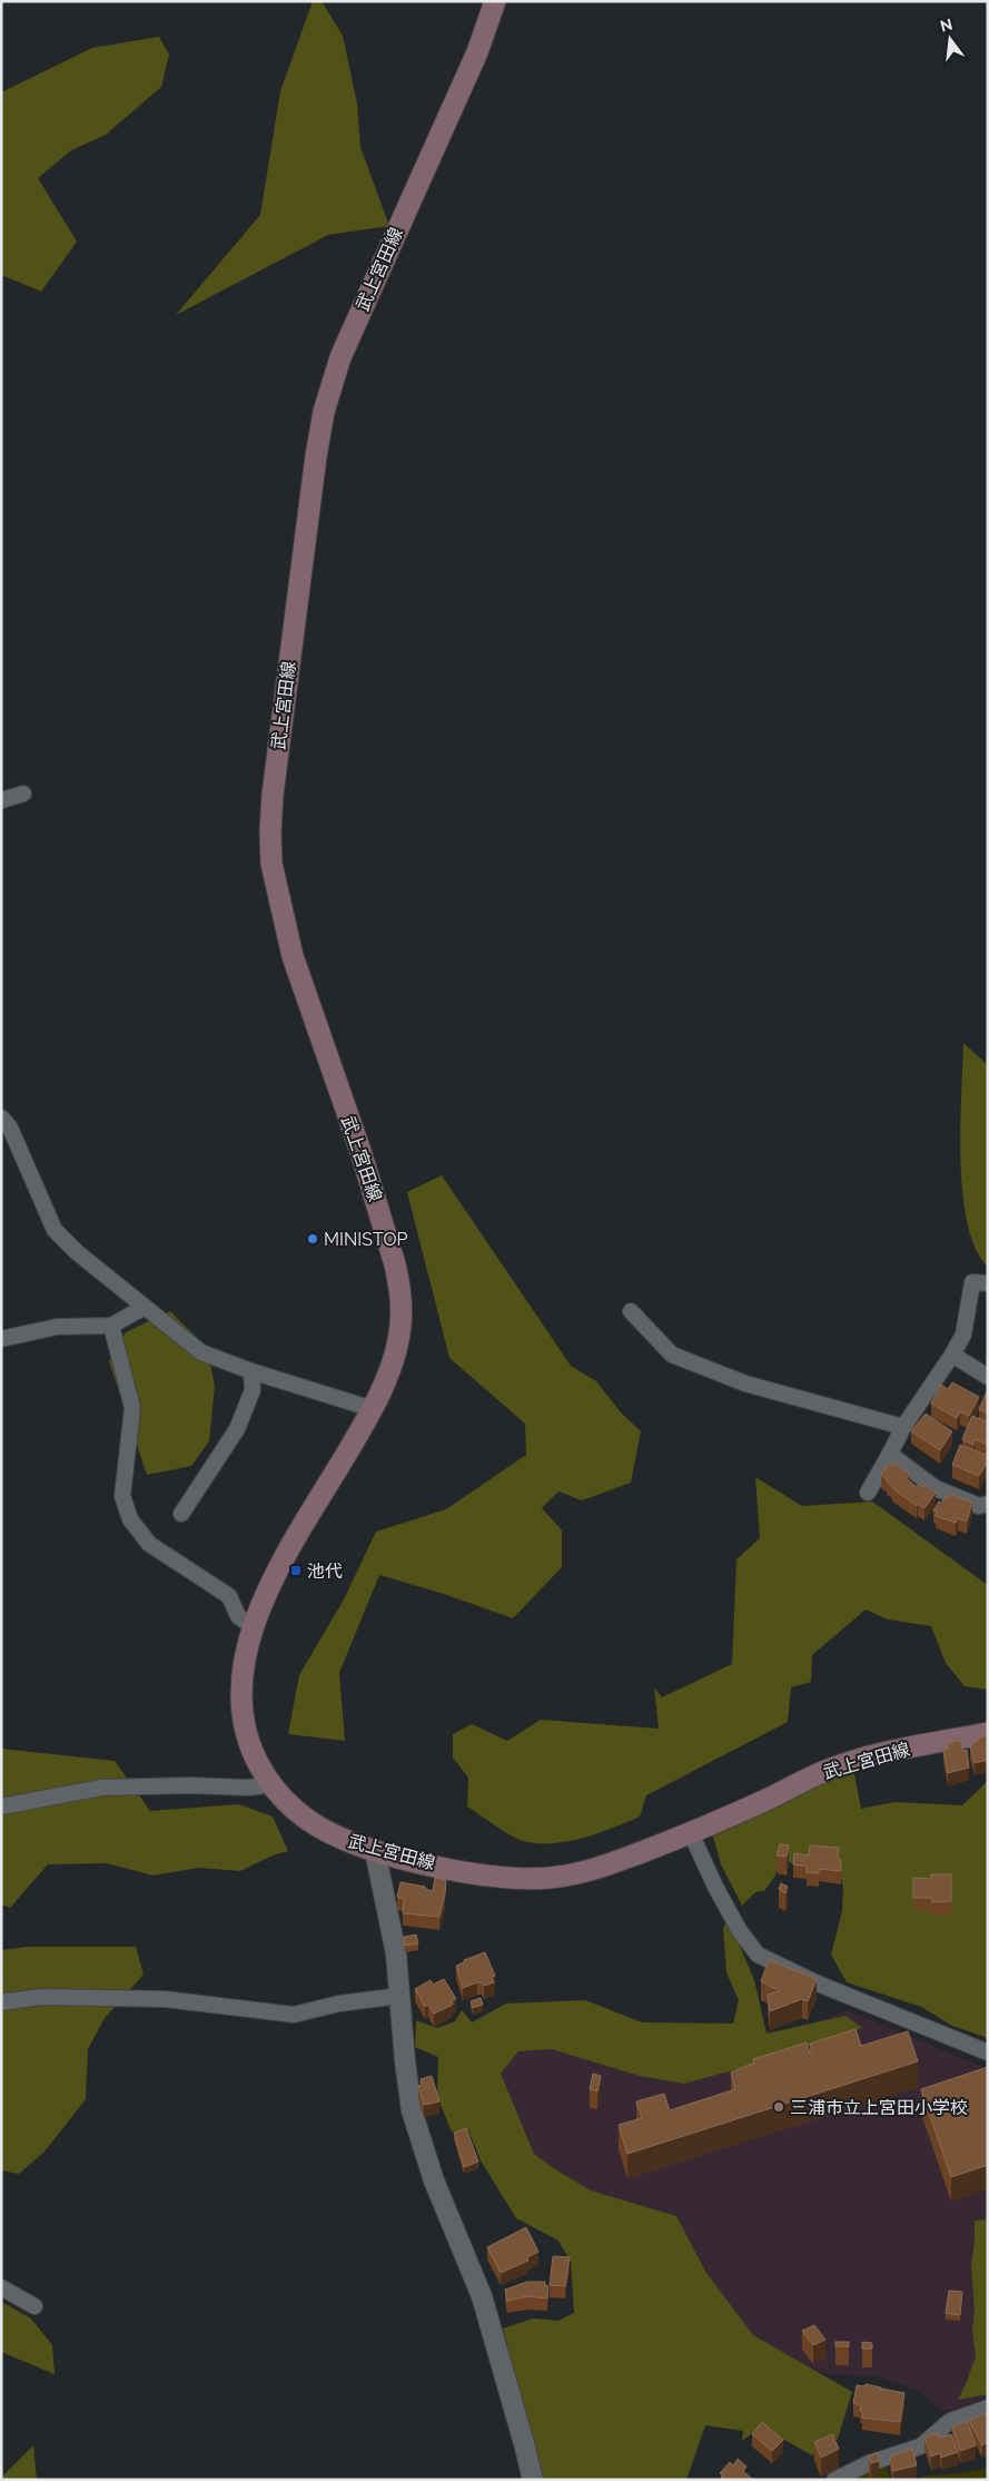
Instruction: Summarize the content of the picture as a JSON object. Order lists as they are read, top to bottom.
{
  "streets": {
    "main road": ["武上宮田線"]
  },
  "places": {
    "other": ["MINISTOP", "三浦市立上宮田小学校"],
    "transit": ["池代"]
  },
  "north": "top"
}
